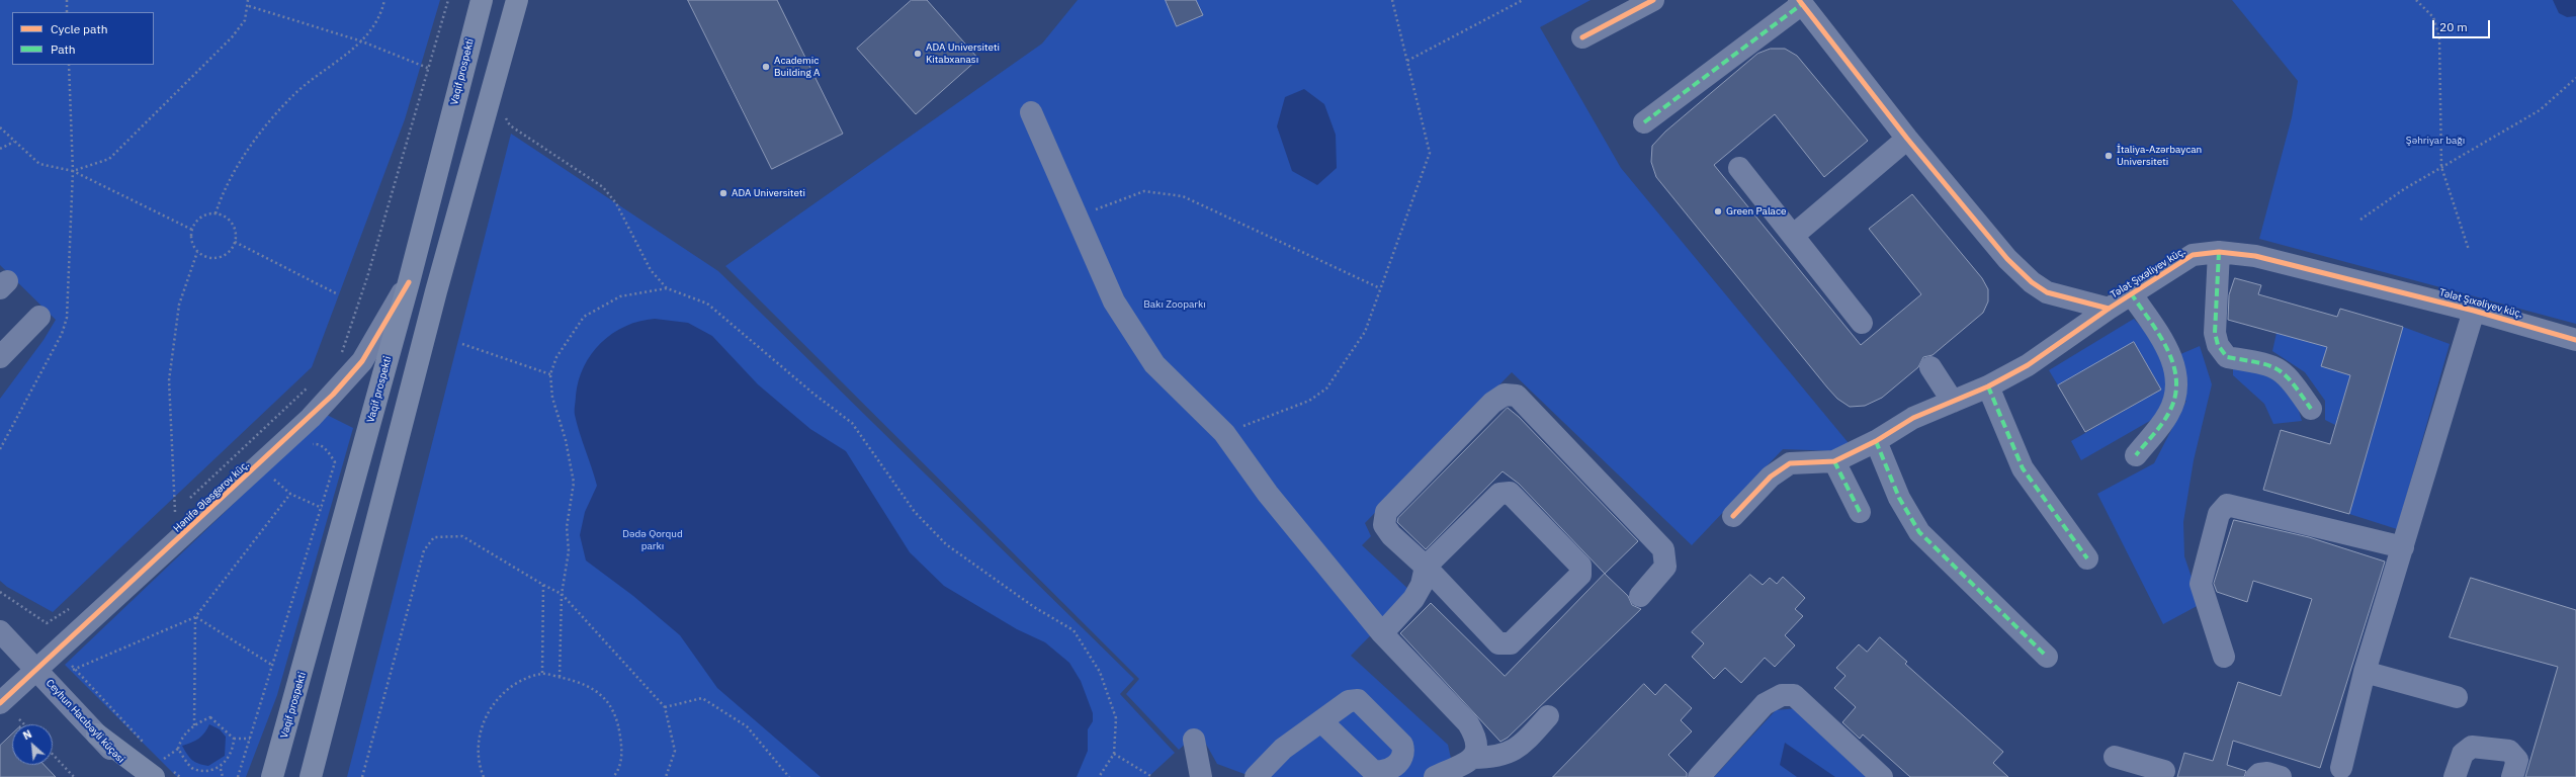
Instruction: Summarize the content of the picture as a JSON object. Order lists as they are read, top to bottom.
{
  "streets": {
    "main road": ["Vaqif prospekti"],
    "street": ["Tələt Şıxəliyev küç.", "Hənifə Ələsgərov küç.", "Ceyhun Hacıbəyli küçəsi"]
  },
  "crossings": [
    ["Vaqif prospekti", "Hənifə Ələsgərov küç."],
    ["Hənifə Ələsgərov küç.", "Ceyhun Hacıbəyli küçəsi"]
  ],
  "parks": ["Şəhriyar bağı", "Bakı Zooparkı", "Dədə Qorqud parkı"],
  "places": [
    "ADA Universiteti Kitabxanası",
    "Academic Building A",
    "İtaliya-Azərbaycan Universiteti",
    "ADA Universiteti",
    "Green Palace"
  ],
  "legend": ["Cycle path", "Path"],
  "scale_bar": "20 m",
  "north": "top left"
}
